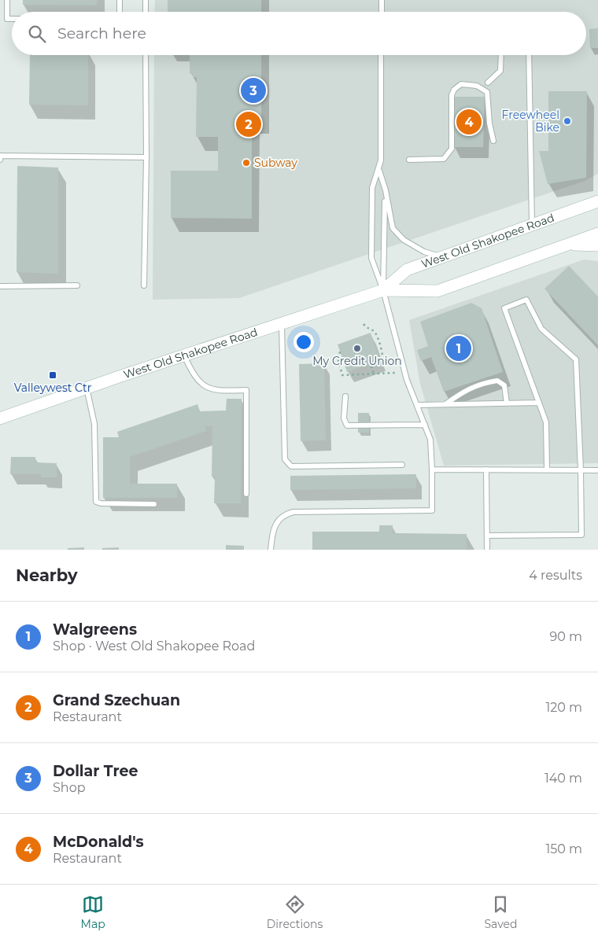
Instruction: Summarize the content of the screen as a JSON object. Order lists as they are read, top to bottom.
{
  "streets": {
    "main road": ["West Old Shakopee Road"]
  },
  "places": {
    "other": ["Freewheel Bike", "Subway", "My Credit Union"],
    "transit": ["Valleywest Ctr"]
  },
  "page": {
    "search": "Search here",
    "pins": [
      "3",
      "4",
      "2",
      "1"
    ],
    "heading": ["Nearby", "4 results"],
    "list": [
      {
        "mark": "1",
        "name": "Walgreens",
        "note": "Shop · West Old Shakopee Road",
        "value": "90 m"
      },
      {
        "mark": "2",
        "name": "Grand Szechuan",
        "note": "Restaurant",
        "value": "120 m"
      },
      {
        "mark": "3",
        "name": "Dollar Tree",
        "note": "Shop",
        "value": "140 m"
      },
      {
        "mark": "4",
        "name": "McDonald's",
        "note": "Restaurant",
        "value": "150 m"
      }
    ],
    "nav": ["Map", "Directions", "Saved"]
  }
}
